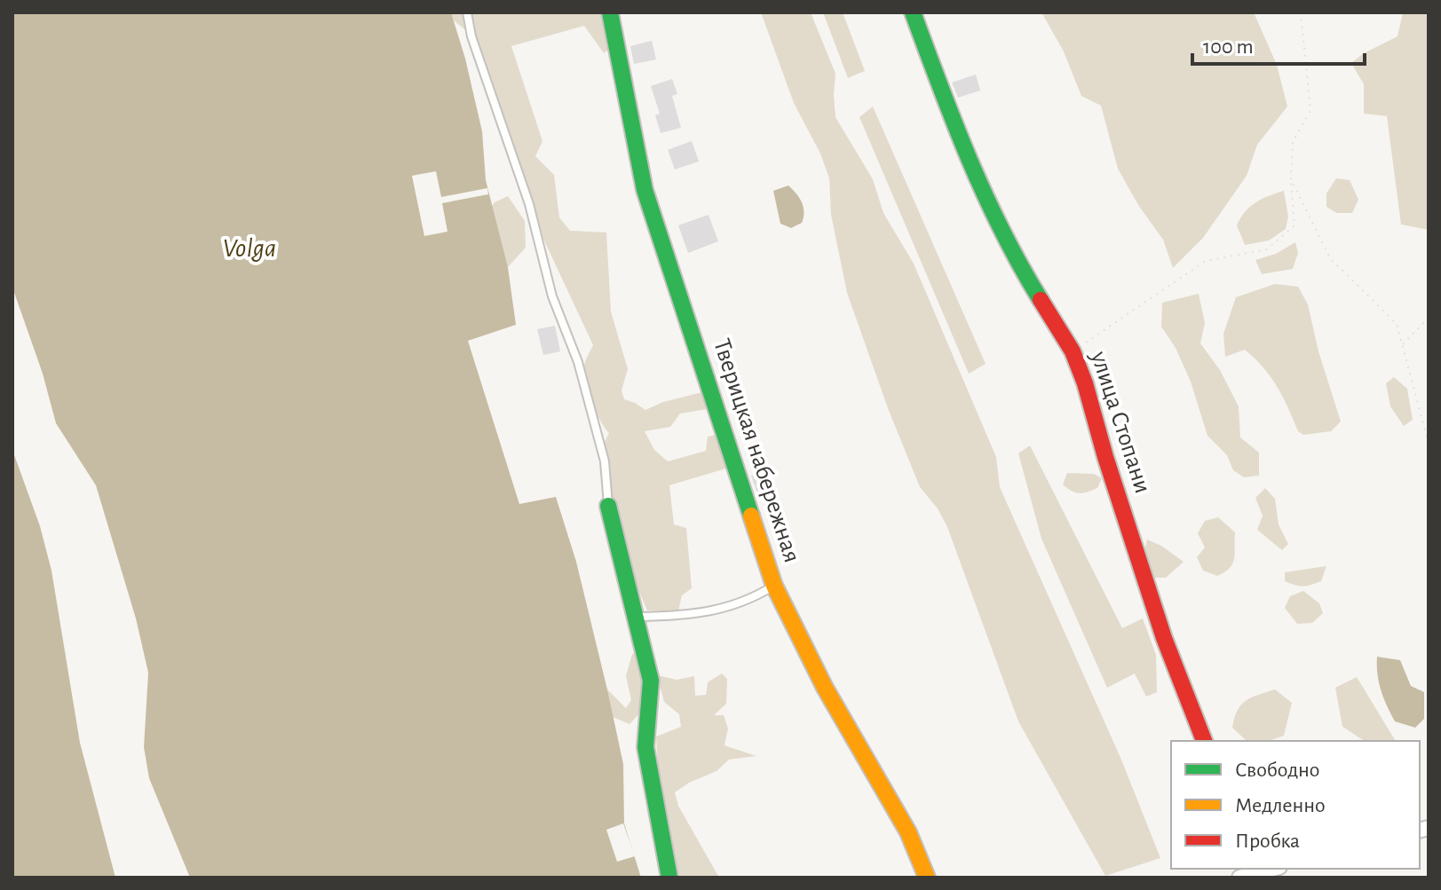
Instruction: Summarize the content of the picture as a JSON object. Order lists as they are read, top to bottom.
{
  "streets": {
    "street": ["улица Стопани", "Тверицкая набережная"]
  },
  "water": ["Volga"],
  "legend": ["Свободно", "Медленно", "Пробка"],
  "scale_bar": "100 m"
}
